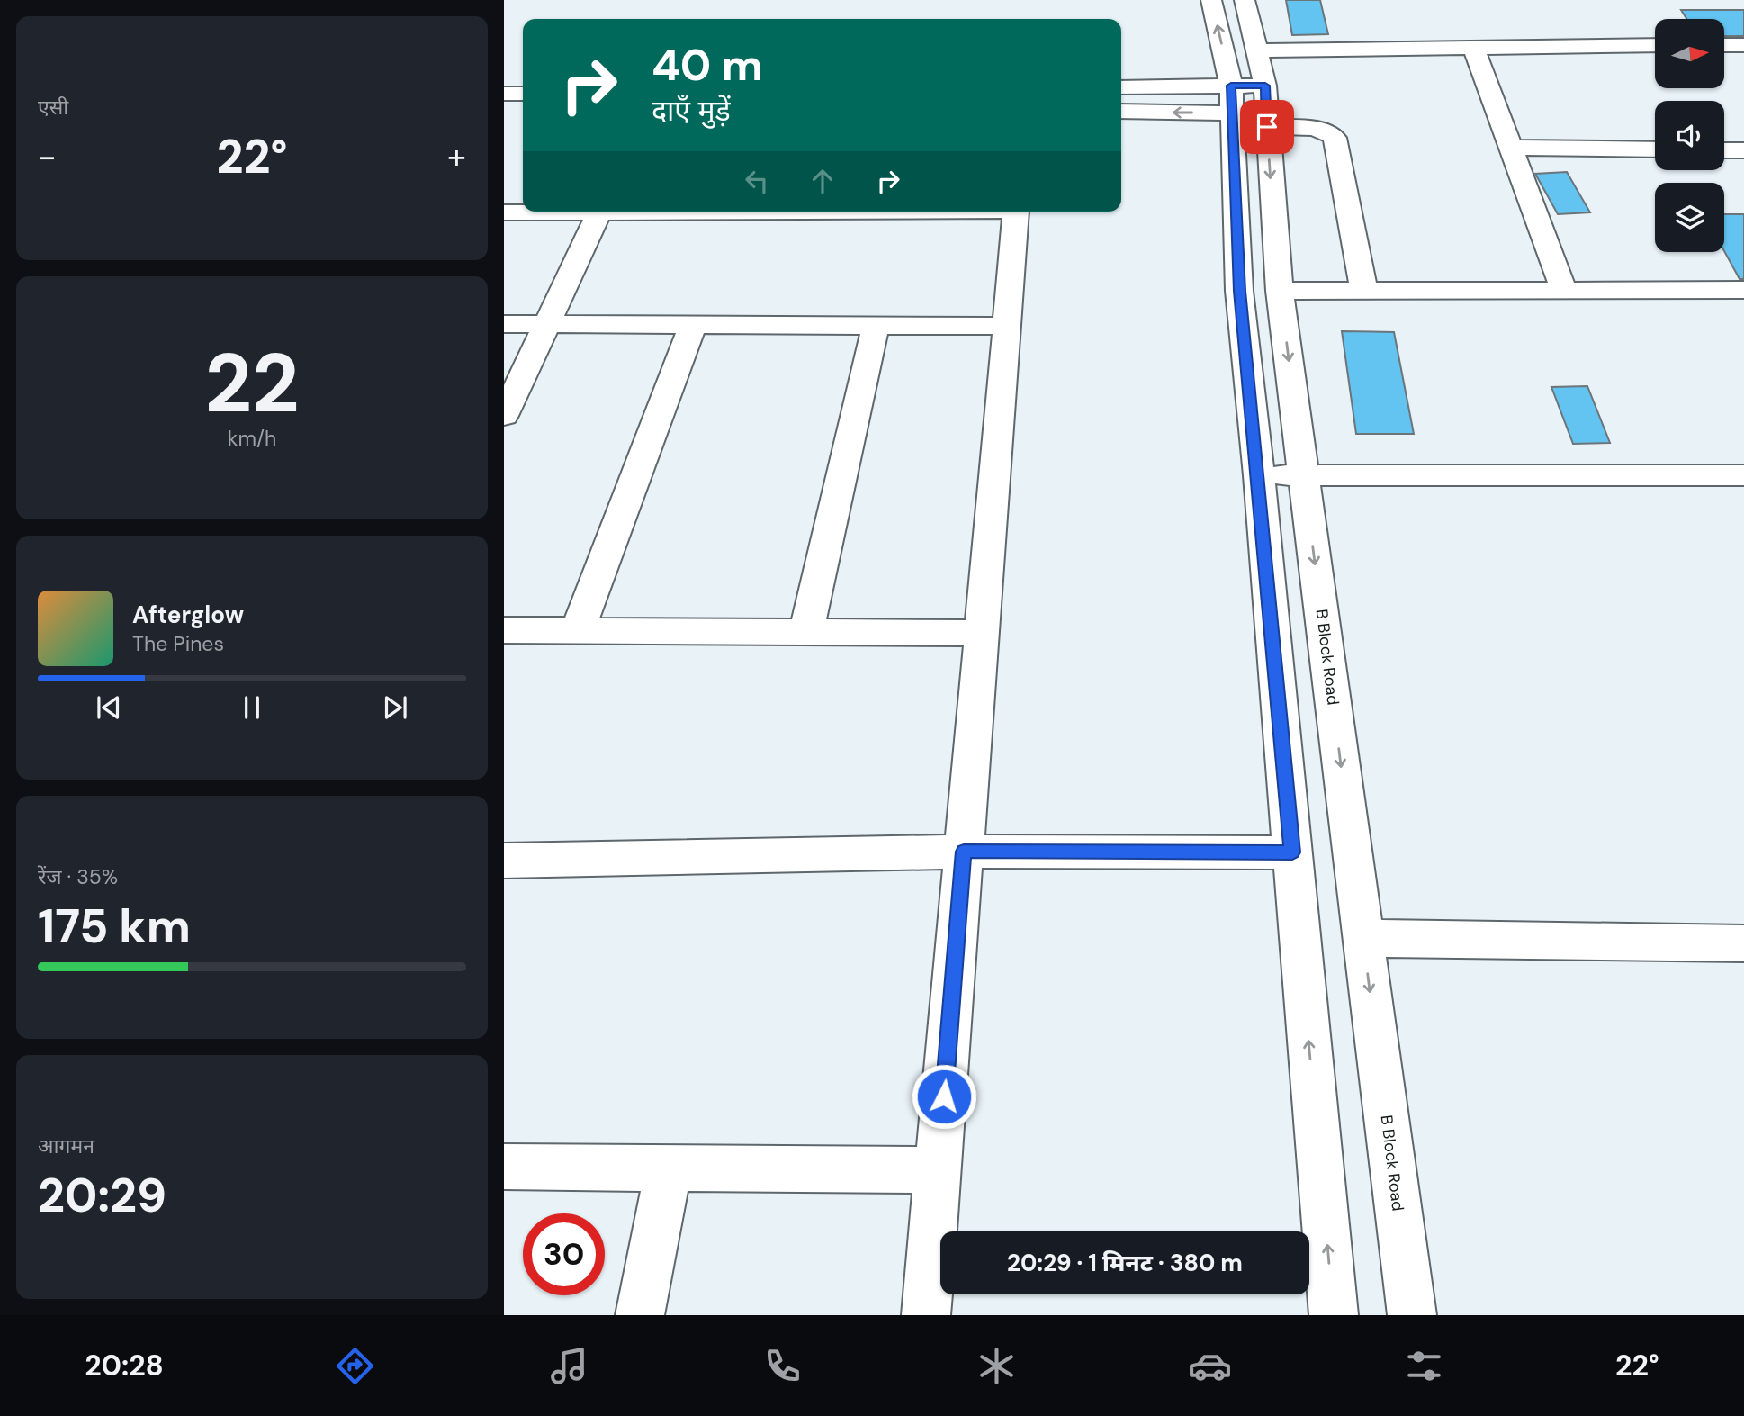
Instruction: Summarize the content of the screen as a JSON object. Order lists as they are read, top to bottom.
{
  "streets": {
    "street": ["B Block Road"]
  },
  "north": "right",
  "page": {
    "tile": [
      "एसी",
      ["22", "km/h"],
      ["रेंज · 35%", "175 km"],
      ["आगमन", "20:29"]
    ],
    "turn": ["40 m", "दाएँ मुड़ें"],
    "heat": ["−", "22°", "+"],
    "song": ["Afterglow", "The Pines"],
    "limit": "30",
    "trip": "20:29 · 1 मिनट · 380 m",
    "tabs": ["20:28", "22°"]
  }
}
